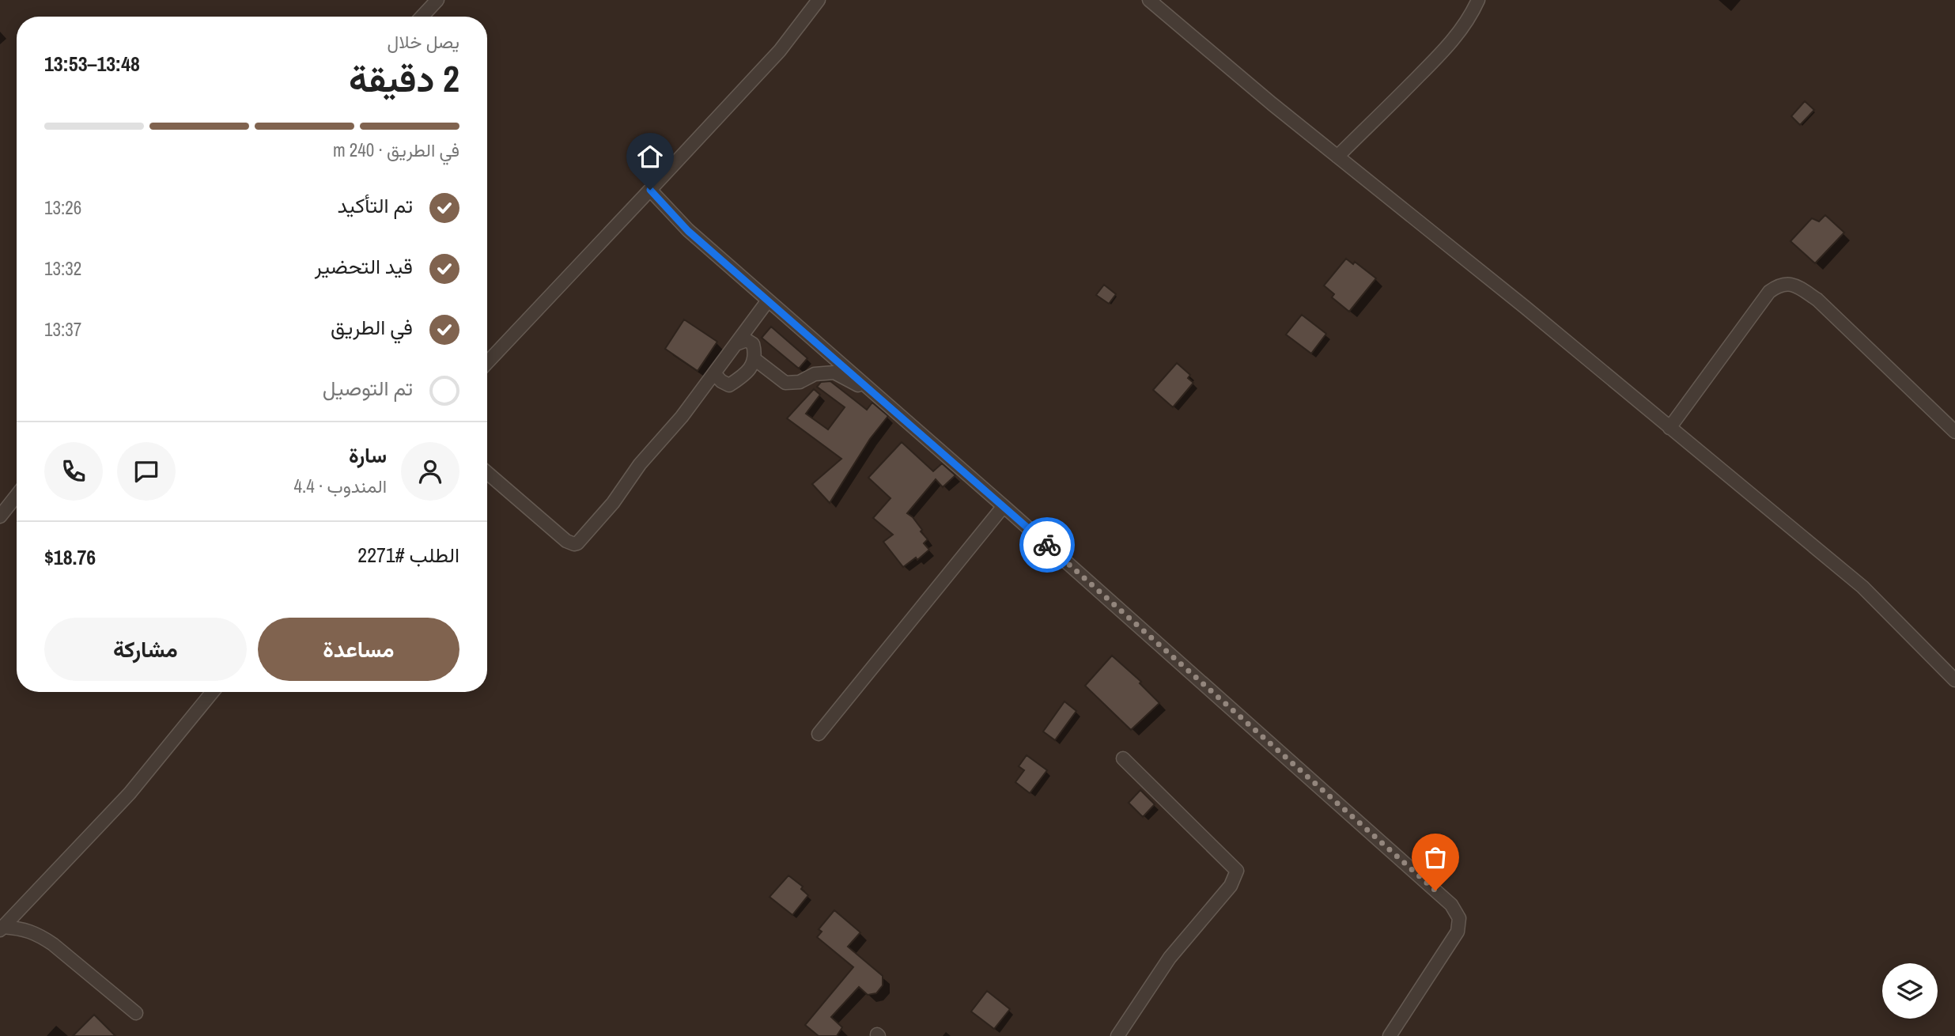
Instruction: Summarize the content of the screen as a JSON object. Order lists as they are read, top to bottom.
{
  "page": {
    "heading": ["2 دقيقة", "يصل خلال", "13:48–13:53"],
    "panel": [
      "سارة",
      "المندوب · 4.4",
      "الطلب #2271",
      "$18.76"
    ],
    "bar": "في الطريق · 240 m",
    "list": [
      ["تم التأكيد", "13:26"],
      ["قيد التحضير", "13:32"],
      ["في الطريق", "13:37"],
      "تم التوصيل"
    ],
    "buttons": ["مساعدة", "مشاركة"]
  }
}
